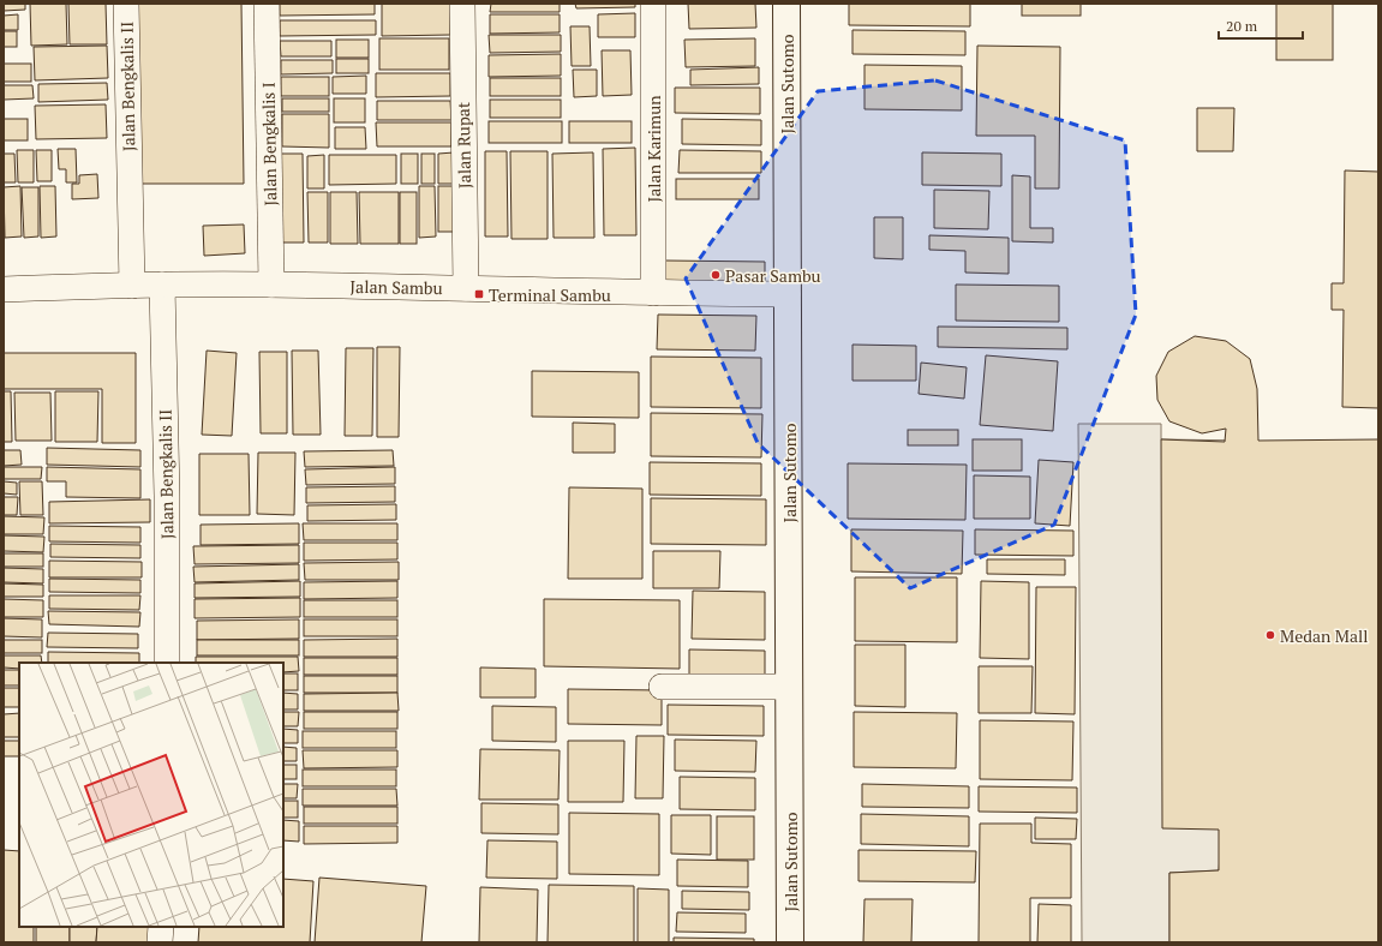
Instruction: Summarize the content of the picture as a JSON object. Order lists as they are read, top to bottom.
{
  "streets": {
    "main road": ["Jalan Sutomo"],
    "street": [
      "Jalan Bengkalis II",
      "Jalan Bengkalis I",
      "Jalan Rupat",
      "Jalan Karimun",
      "Jalan Sambu"
    ]
  },
  "crossings": [
    ["Jalan Sutomo", "Jalan Sambu"],
    ["Jalan Bengkalis II", "Jalan Sambu"],
    ["Jalan Bengkalis I", "Jalan Sambu"],
    ["Jalan Rupat", "Jalan Sambu"],
    ["Jalan Karimun", "Jalan Sambu"]
  ],
  "places": {
    "other": ["Pasar Sambu", "Medan Mall"],
    "transit": ["Terminal Sambu"]
  },
  "scale_bar": "20 m"
}
